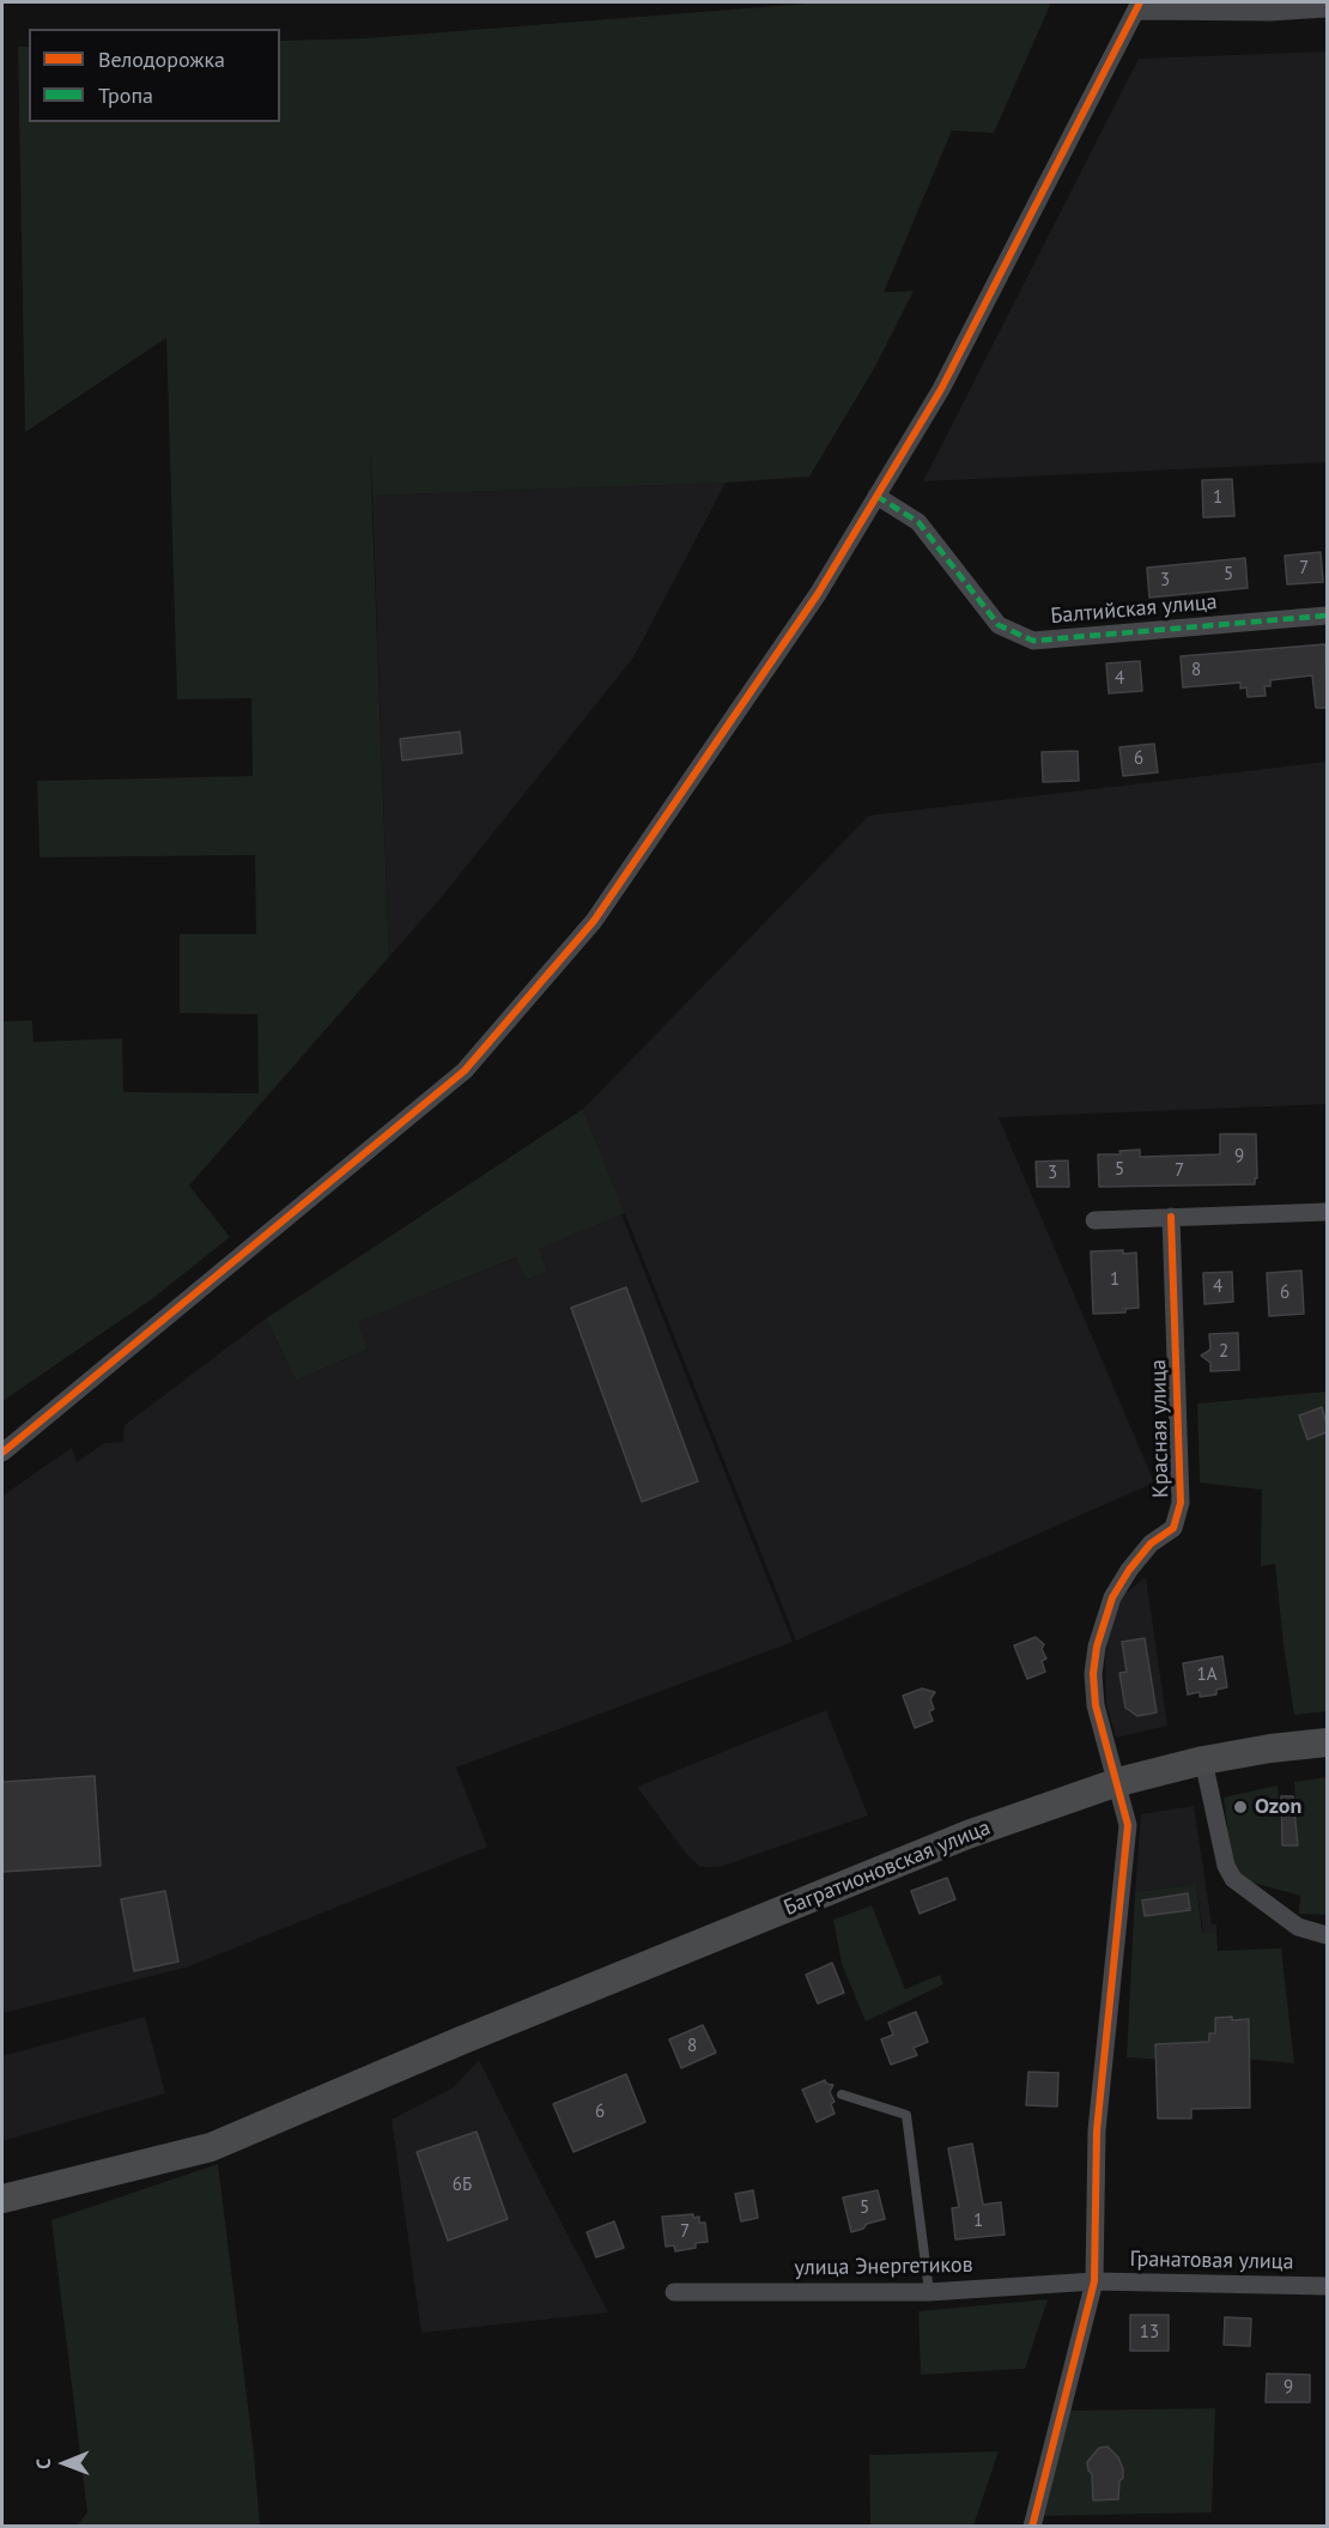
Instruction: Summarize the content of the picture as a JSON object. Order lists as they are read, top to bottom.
{
  "streets": {
    "main road": ["Багратионовская улица"],
    "street": [
      "Балтийская улица",
      "Красная улица",
      "Гранатовая улица",
      "улица Энергетиков"
    ]
  },
  "crossings": [
    ["Красная улица", "Багратионовская улица"],
    ["Красная улица", "Гранатовая улица"],
    ["Красная улица", "улица Энергетиков"],
    ["Гранатовая улица", "улица Энергетиков"]
  ],
  "places": ["Ozon"],
  "house_numbers": [
    "1",
    "7",
    "5",
    "3",
    "8",
    "4",
    "6",
    "9",
    "5",
    "7",
    "3",
    "1",
    "4",
    "6",
    "2",
    "1А",
    "8",
    "6",
    "6Б",
    "5",
    "1",
    "7",
    "13",
    "9"
  ],
  "legend": ["Велодорожка", "Тропа"],
  "north": "left"
}
